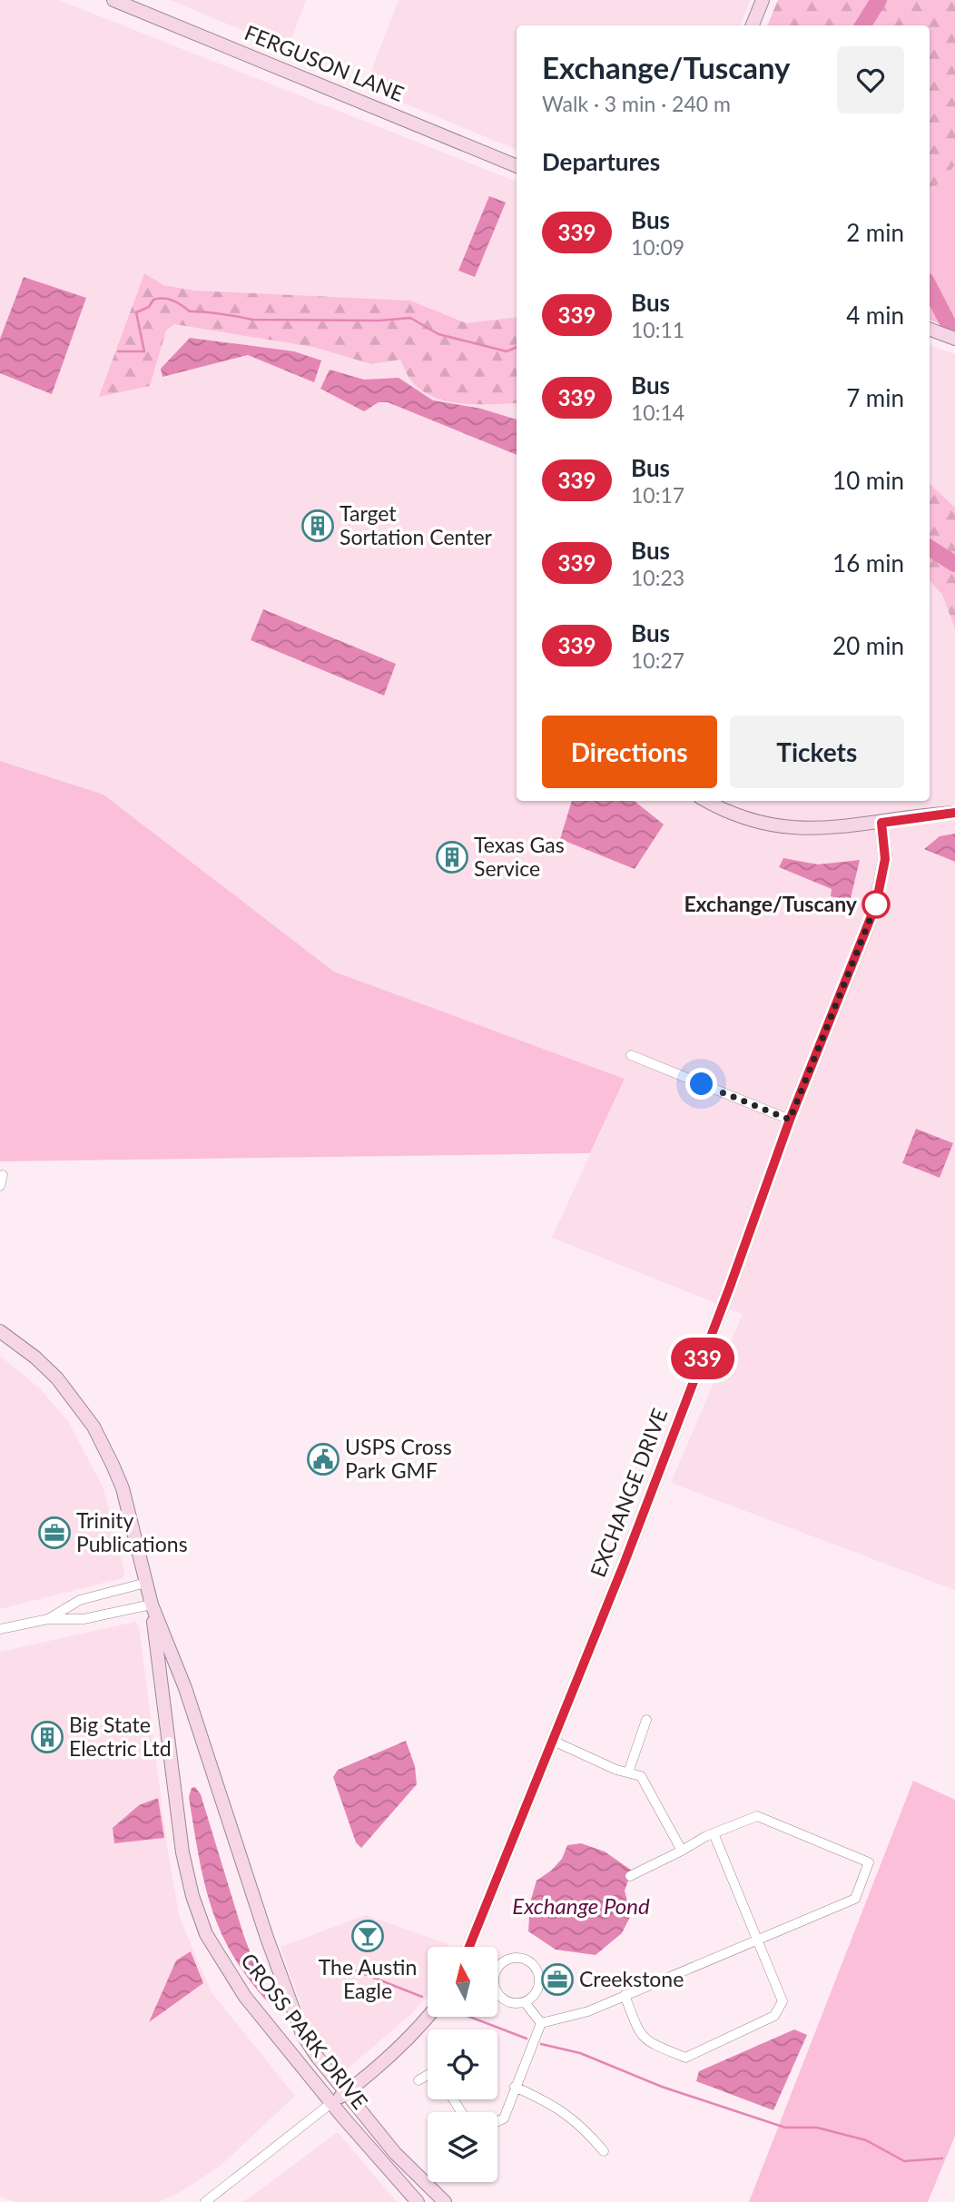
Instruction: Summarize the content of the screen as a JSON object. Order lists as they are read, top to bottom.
{
  "streets": {
    "street": ["FERGUSON LANE", "EXCHANGE DRIVE", "CROSS PARK DRIVE"]
  },
  "water": ["Exchange Pond"],
  "places": {
    "building": ["Target Sortation Center", "Texas Gas Service", "Big State Electric Ltd"],
    "other": ["Exchange/Tuscany"],
    "public building": ["USPS Cross Park GMF"],
    "office": ["Trinity Publications", "Creekstone"],
    "bar": ["The Austin Eagle"]
  },
  "lines": ["bus line 339"],
  "north": "top",
  "page": {
    "on_map": "339",
    "heading": [
      ["Exchange/Tuscany", "Walk · 3 min · 240 m"],
      "Departures"
    ],
    "list": [
      {
        "mark": "339",
        "name": "Bus",
        "note": "10:09",
        "value": "2 min"
      },
      {
        "mark": "339",
        "name": "Bus",
        "note": "10:11",
        "value": "4 min"
      },
      {
        "mark": "339",
        "name": "Bus",
        "note": "10:14",
        "value": "7 min"
      },
      {
        "mark": "339",
        "name": "Bus",
        "note": "10:17",
        "value": "10 min"
      },
      {
        "mark": "339",
        "name": "Bus",
        "note": "10:23",
        "value": "16 min"
      },
      {
        "mark": "339",
        "name": "Bus",
        "note": "10:27",
        "value": "20 min"
      }
    ],
    "buttons": ["Directions", "Tickets"]
  }
}
